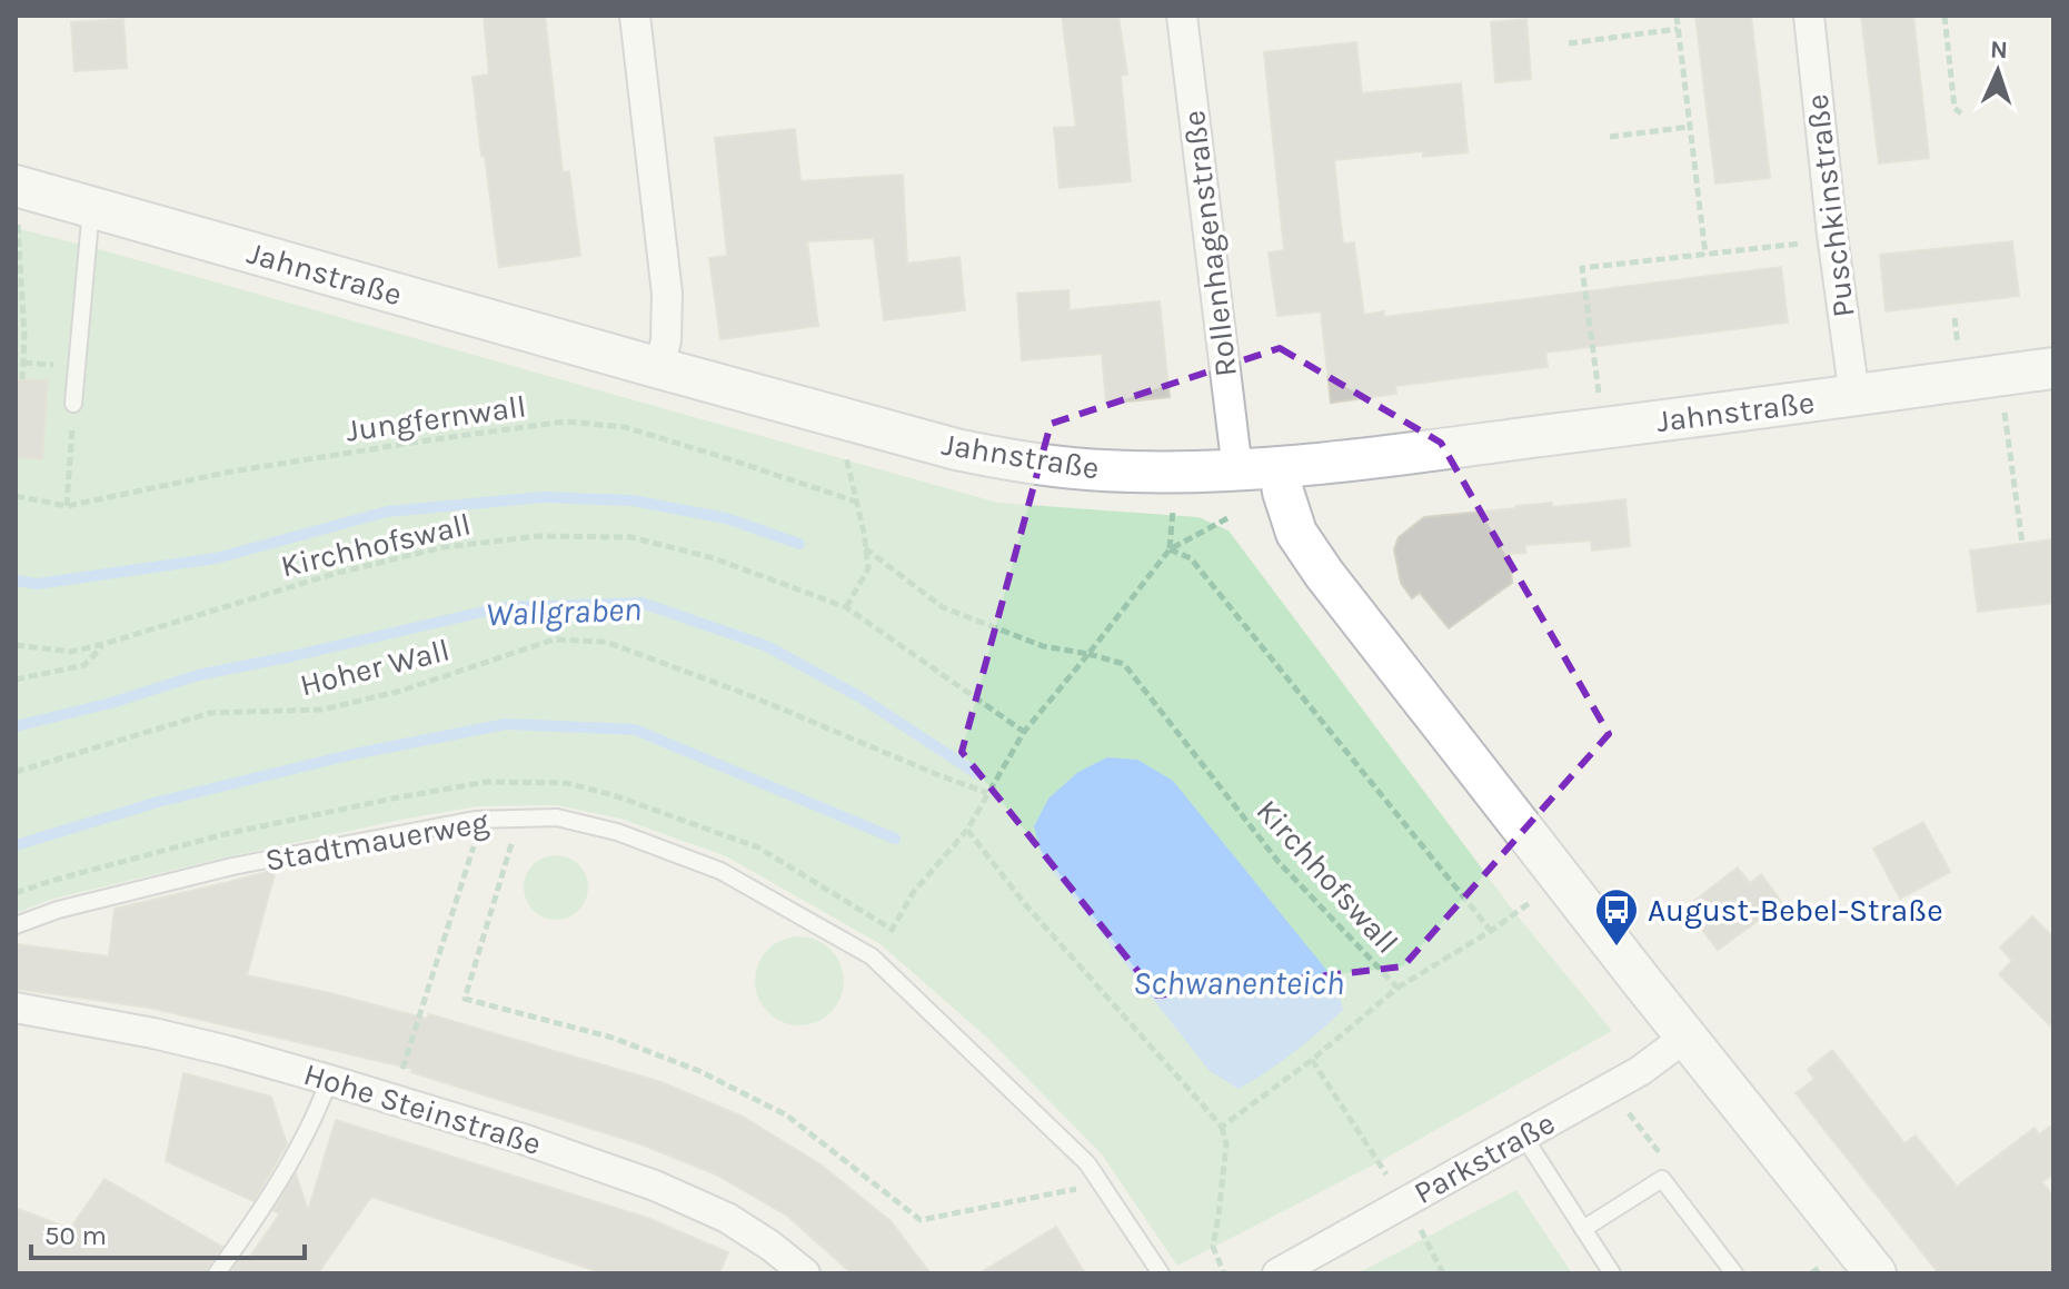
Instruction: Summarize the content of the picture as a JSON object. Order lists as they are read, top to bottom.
{
  "streets": {
    "main road": ["Jahnstraße"],
    "street": [
      "Puschkinstraße",
      "Rollenhagenstraße",
      "Hohe Steinstraße",
      "Parkstraße"
    ],
    "lane": ["Stadtmauerweg"],
    "path": ["Jungfernwall", "Kirchhofswall", "Hoher Wall"]
  },
  "crossings": [
    ["Puschkinstraße", "Jahnstraße"],
    ["Rollenhagenstraße", "Jahnstraße"]
  ],
  "water": ["Wallgraben", "Schwanenteich"],
  "places": {
    "bus stop": ["August-Bebel-Straße"]
  },
  "scale_bar": "50 m",
  "north": "top"
}
